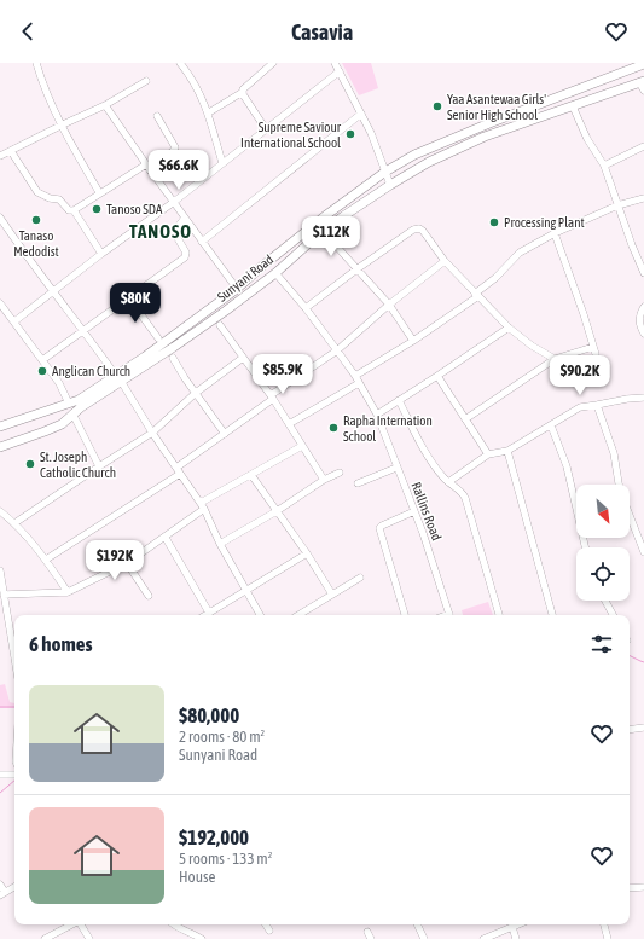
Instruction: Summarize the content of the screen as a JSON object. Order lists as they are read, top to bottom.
{
  "streets": {
    "main road": ["Sunyani Road"],
    "street": ["Rallins Road"]
  },
  "crossings": [
    ["Sunyani Road", "Rallins Road"]
  ],
  "districts": ["TANOSO"],
  "places": [
    "Yaa Asantewaa Girls' Senior High School",
    "Supreme Saviour International School",
    "Tanoso SDA",
    "Tanaso Medodist",
    "Processing Plant",
    "Anglican Church",
    "Rapha Internation School",
    "St. Joseph Catholic Church"
  ],
  "north": "bottom right",
  "page": {
    "header": "Casavia",
    "price": [
      "$66.6K",
      "$112K",
      "$80K",
      "$85.9K",
      "$90.2K",
      "$192K"
    ],
    "heading": "6 homes",
    "list": [
      {
        "name": "$80,000",
        "note": "2 rooms · 80 m² · Sunyani Road"
      },
      {
        "name": "$192,000",
        "note": "5 rooms · 133 m² · House"
      }
    ]
  }
}
